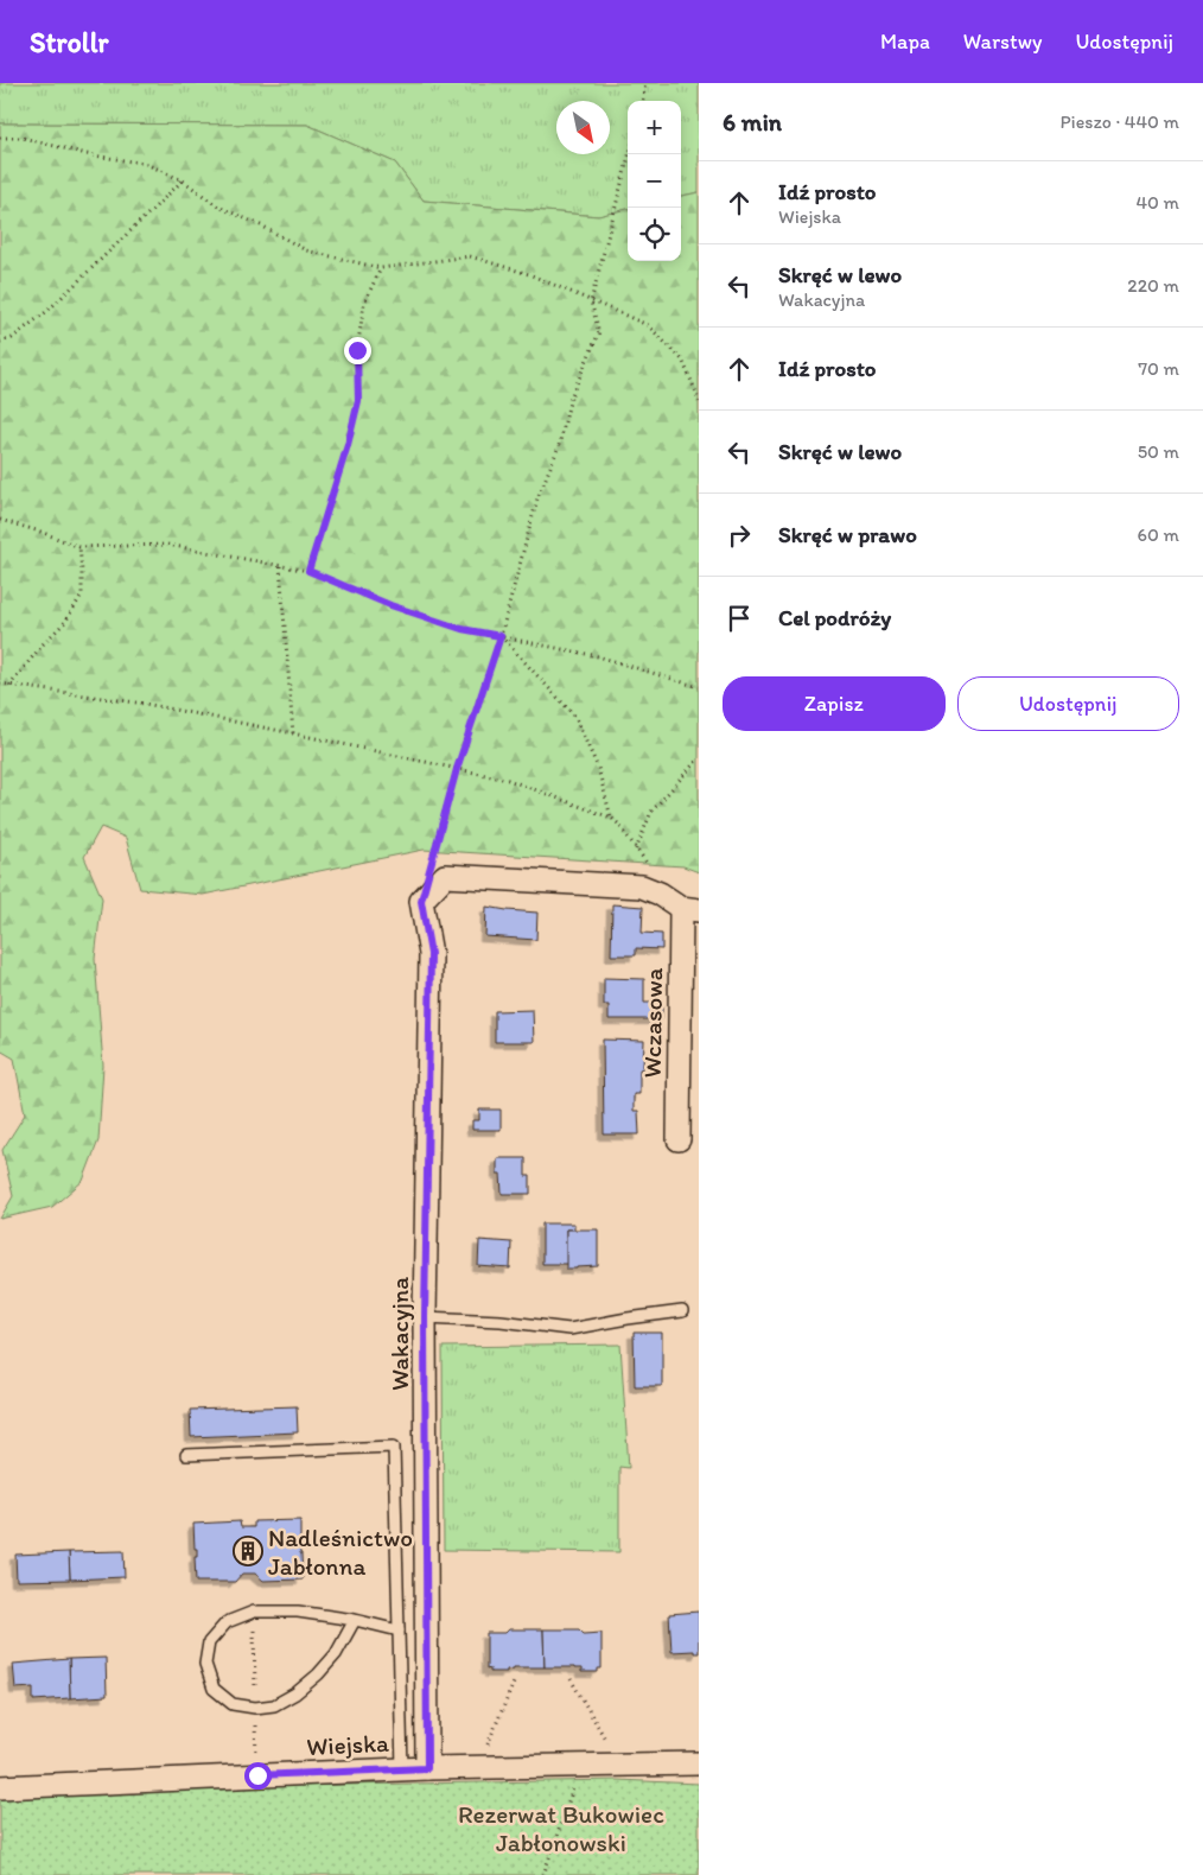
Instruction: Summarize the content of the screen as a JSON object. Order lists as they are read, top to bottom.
{
  "streets": {
    "street": ["Wczasowa", "Wakacyjna", "Wiejska"]
  },
  "crossings": [
    ["Wczasowa", "Wakacyjna"],
    ["Wakacyjna", "Wiejska"]
  ],
  "parks": ["Rezerwat Bukowiec Jabłonowski"],
  "places": {
    "building": ["Nadleśnictwo Jabłonna"]
  },
  "north": "bottom right",
  "page": {
    "header": "Strollr",
    "nav": ["Mapa", "Warstwy", "Udostępnij"],
    "heading": ["6 min", "Pieszo · 440 m"],
    "map_buttons": ["+", "−"],
    "list": [
      ["Idź prosto", "Wiejska", "40 m"],
      ["Skręć w lewo", "Wakacyjna", "220 m"],
      ["Idź prosto", "70 m"],
      ["Skręć w lewo", "50 m"],
      ["Skręć w prawo", "60 m"],
      "Cel podróży"
    ],
    "buttons": ["Zapisz", "Udostępnij"]
  }
}
